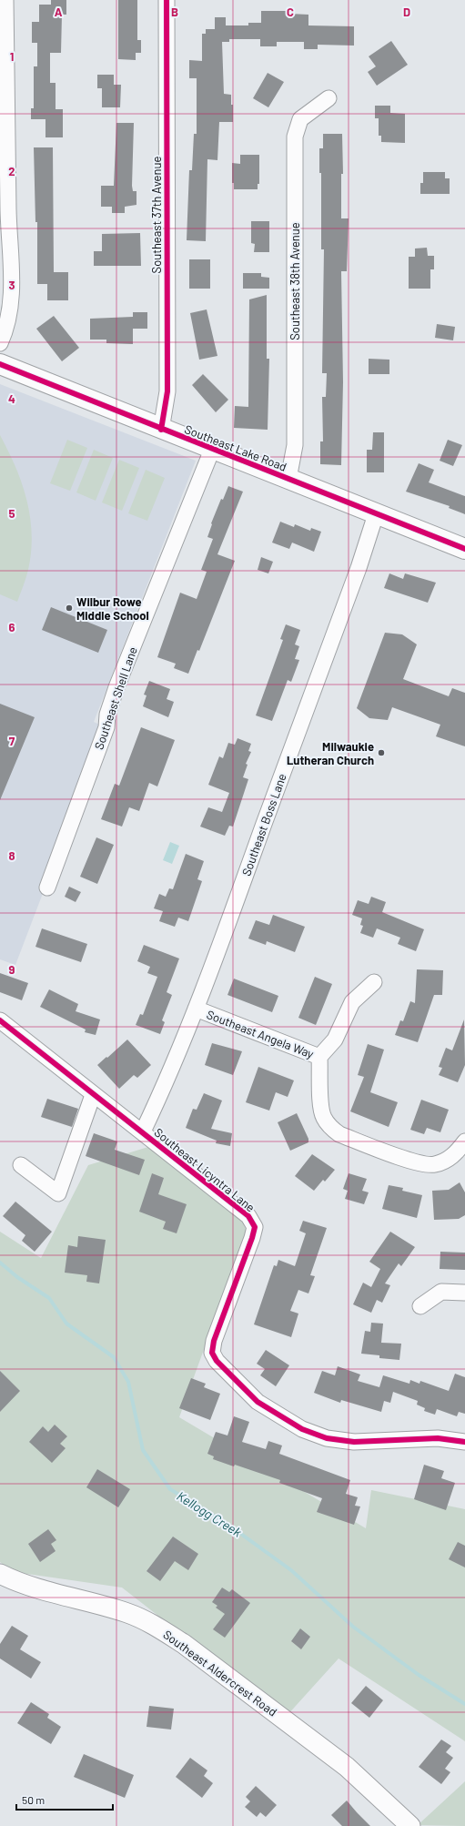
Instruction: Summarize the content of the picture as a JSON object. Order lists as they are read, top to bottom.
{
  "streets": {
    "main road": ["Southeast Lake Road"],
    "street": [
      "Southeast 37th Avenue",
      "Southeast 38th Avenue",
      "Southeast Shell Lane",
      "Southeast Boss Lane",
      "Southeast Angela Way",
      "Southeast Licyntra Lane",
      "Southeast Aldercrest Road"
    ]
  },
  "crossings": [
    ["Southeast 37th Avenue", "Southeast Lake Road"],
    ["Southeast 38th Avenue", "Southeast Lake Road"],
    ["Southeast Lake Road", "Southeast Shell Lane"],
    ["Southeast Lake Road", "Southeast Boss Lane"],
    ["Southeast Boss Lane", "Southeast Angela Way"],
    ["Southeast Boss Lane", "Southeast Licyntra Lane"]
  ],
  "water": ["Kellogg Creek"],
  "places": ["Wilbur Rowe Middle School", "Milwaukie Lutheran Church"],
  "scale_bar": "50 m",
  "grid": {
    "columns": [
      "A",
      "B",
      "C",
      "D"
    ],
    "rows": [
      "1",
      "2",
      "3",
      "4",
      "5",
      "6",
      "7",
      "8",
      "9"
    ]
  }
}
